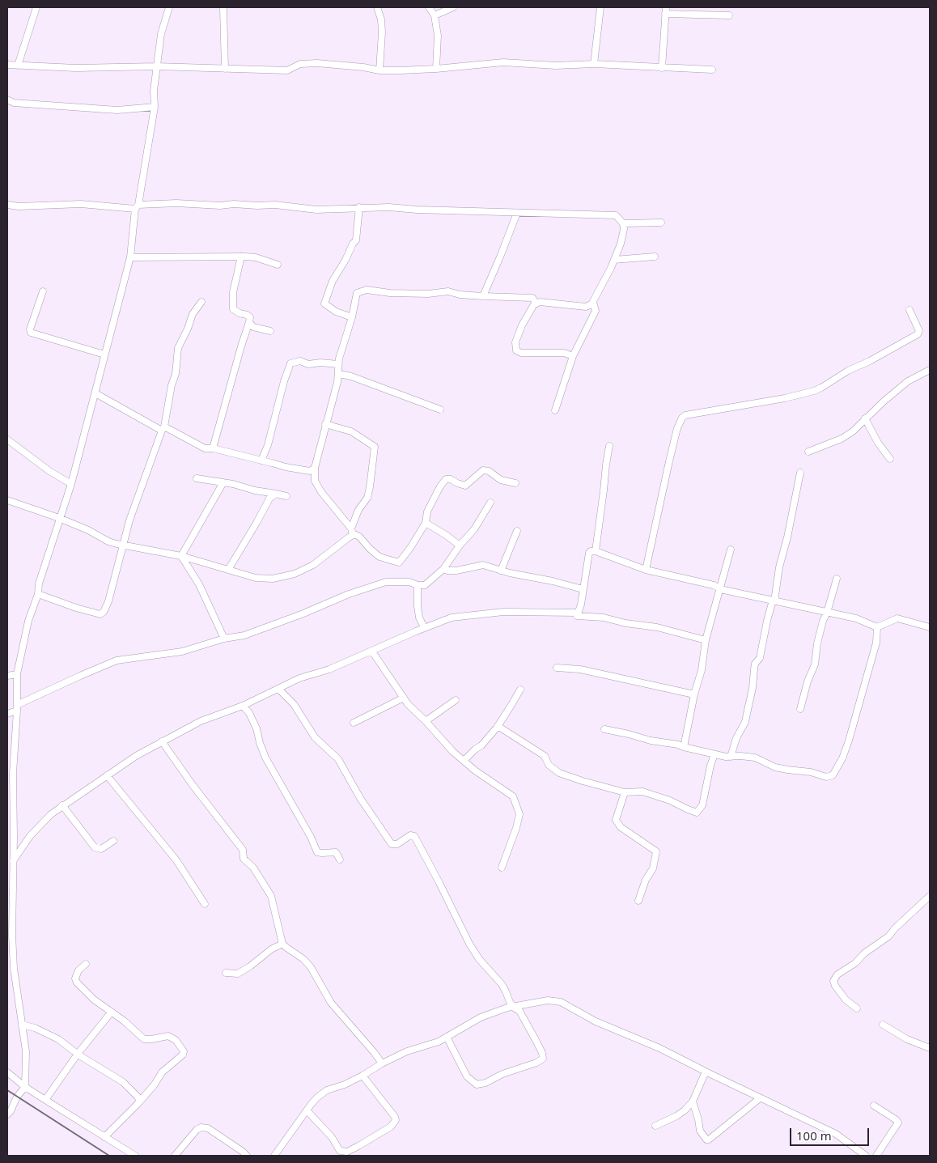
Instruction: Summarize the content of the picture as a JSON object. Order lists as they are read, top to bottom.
{
  "scale_bar": "100 m"
}
